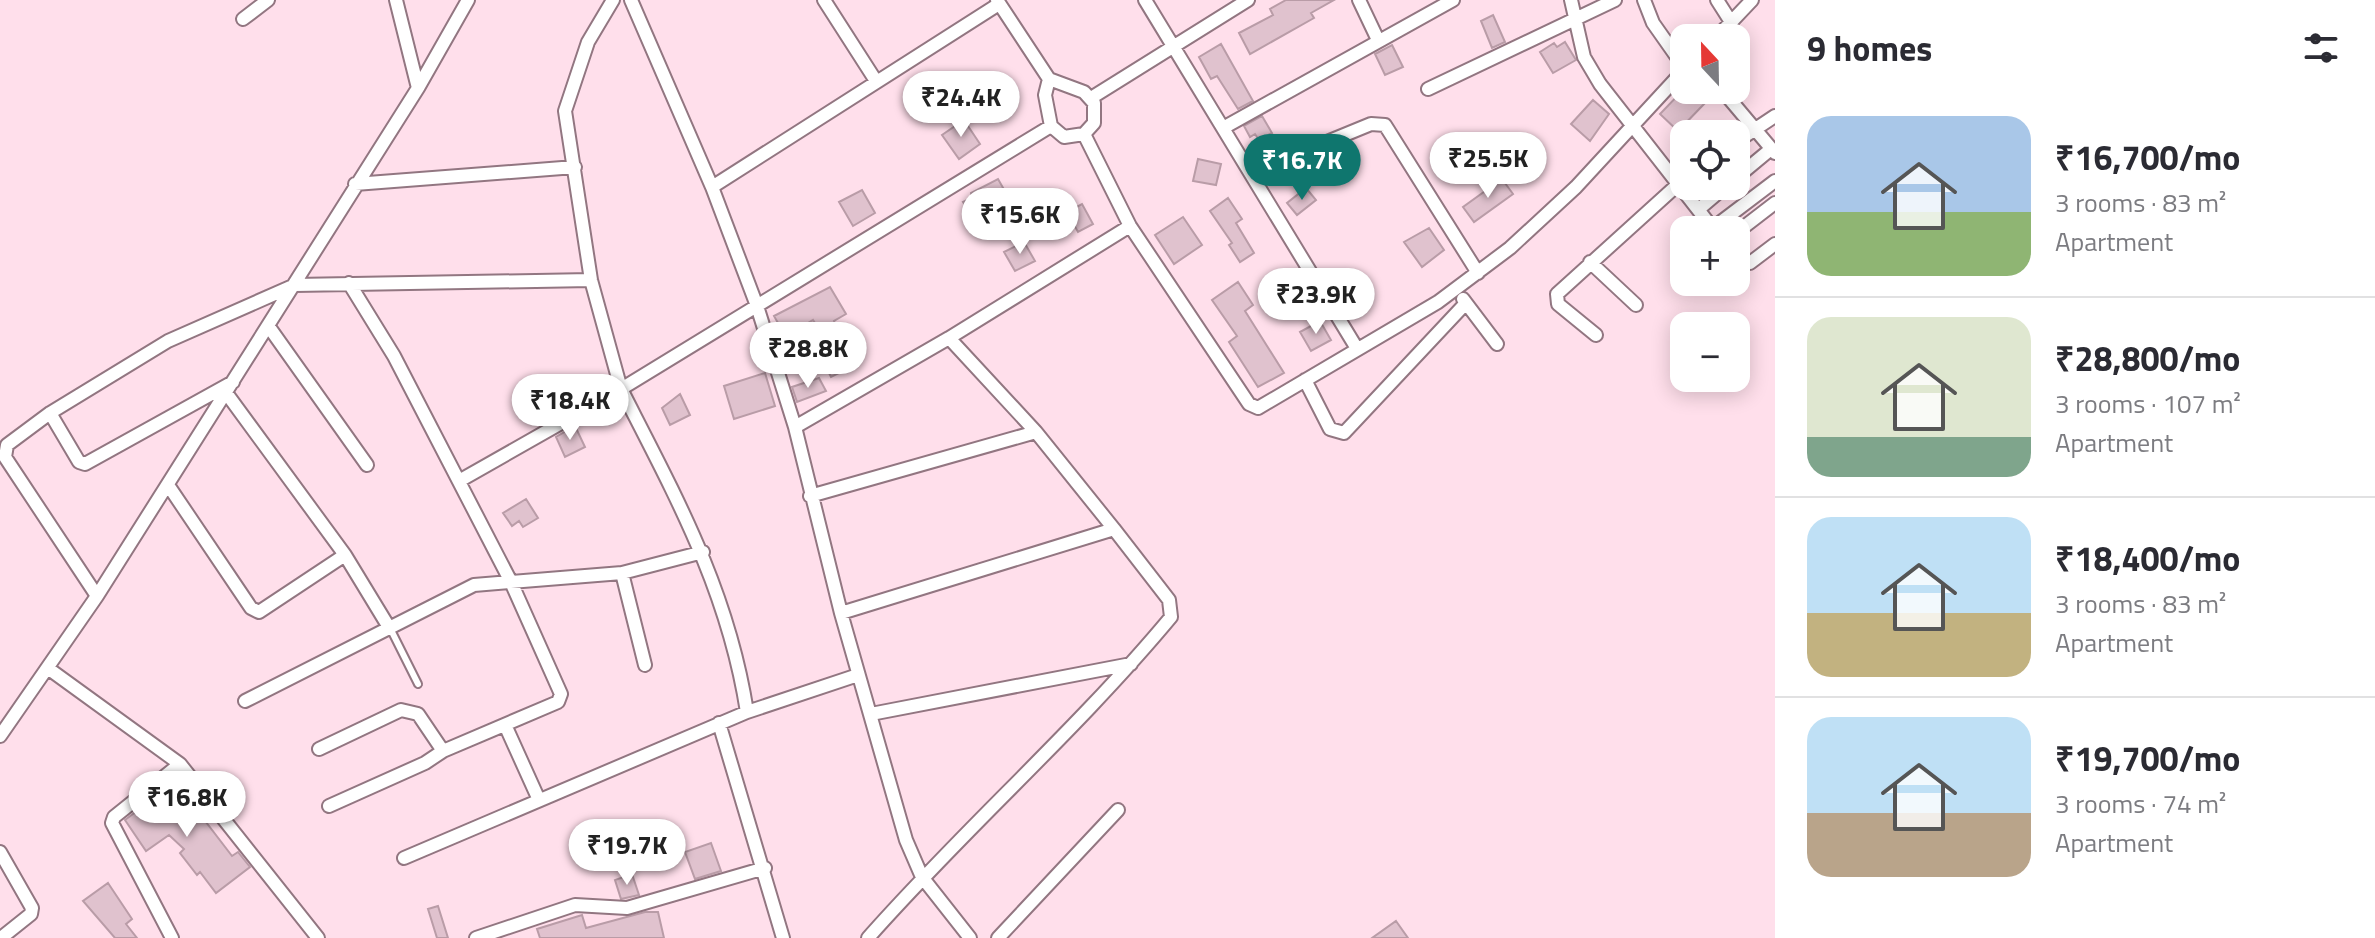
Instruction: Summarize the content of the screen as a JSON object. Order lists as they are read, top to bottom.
{
  "north": "top",
  "page": {
    "heading": "9 homes",
    "map_buttons": ["+", "−"],
    "price": [
      "₹24.4K",
      "₹25.5K",
      "₹16.7K",
      "₹15.6K",
      "₹23.9K",
      "₹28.8K",
      "₹18.4K",
      "₹16.8K",
      "₹19.7K"
    ],
    "list": [
      {
        "name": "₹16,700/mo",
        "note": "3 rooms · 83 m² · Apartment"
      },
      {
        "name": "₹28,800/mo",
        "note": "3 rooms · 107 m² · Apartment"
      },
      {
        "name": "₹18,400/mo",
        "note": "3 rooms · 83 m² · Apartment"
      },
      {
        "name": "₹19,700/mo",
        "note": "3 rooms · 74 m² · Apartment"
      }
    ]
  }
}
